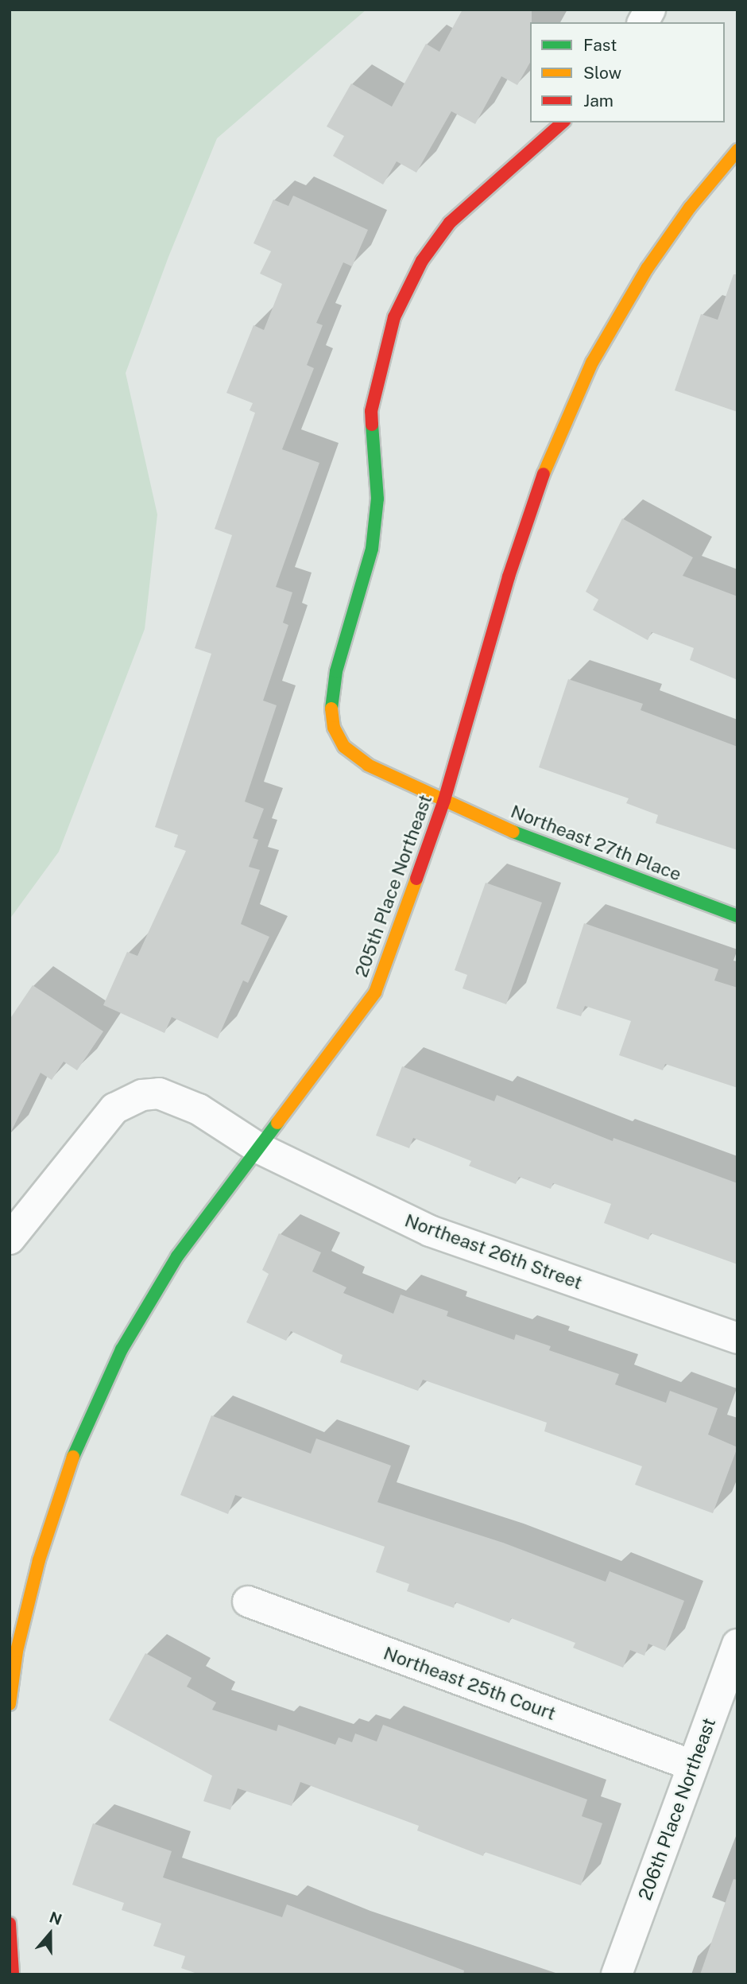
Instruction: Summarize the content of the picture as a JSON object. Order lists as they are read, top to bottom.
{
  "streets": {
    "street": [
      "Northeast 27th Place",
      "205th Place Northeast",
      "Northeast 26th Street",
      "Northeast 25th Court",
      "206th Place Northeast"
    ]
  },
  "crossings": [
    ["Northeast 27th Place", "205th Place Northeast"],
    ["205th Place Northeast", "Northeast 26th Street"],
    ["Northeast 25th Court", "206th Place Northeast"]
  ],
  "legend": ["Fast", "Slow", "Jam"],
  "north": "top"
}
